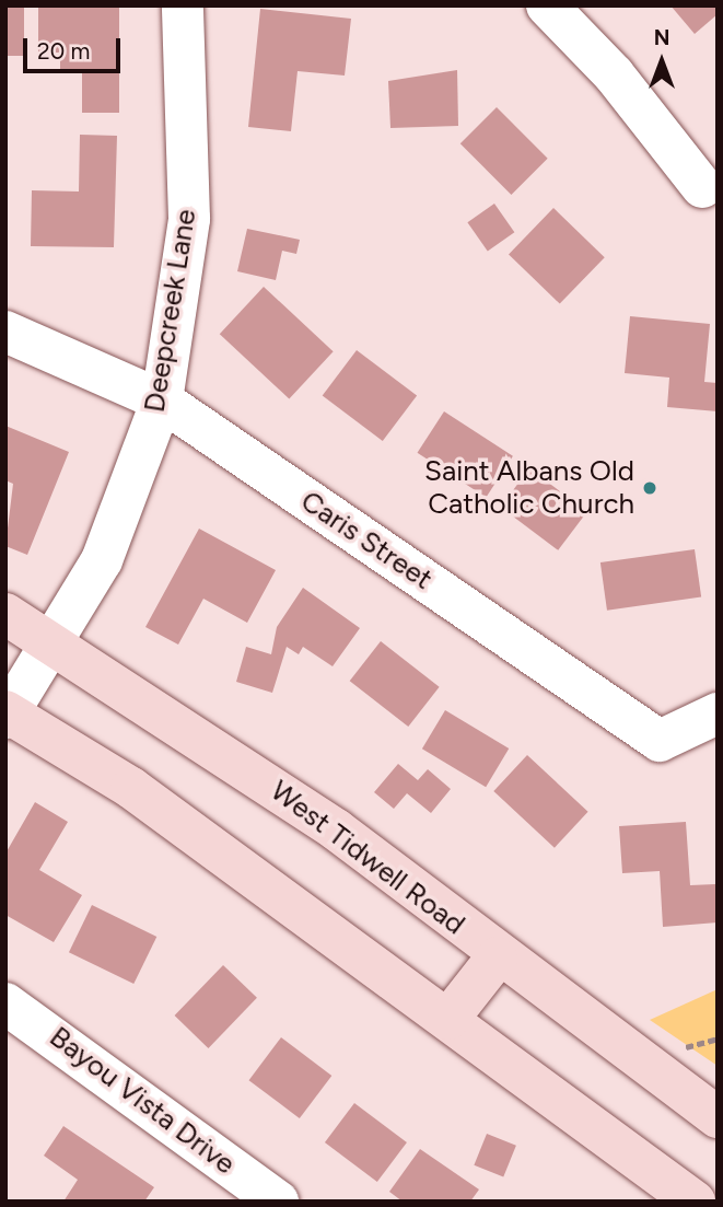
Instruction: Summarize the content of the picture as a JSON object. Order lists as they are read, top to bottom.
{
  "streets": {
    "main road": ["West Tidwell Road"],
    "street": ["Deepcreek Lane", "Caris Street", "Bayou Vista Drive"]
  },
  "crossings": [
    ["Deepcreek Lane", "Caris Street"],
    ["Deepcreek Lane", "West Tidwell Road"]
  ],
  "places": ["Saint Albans Old Catholic Church"],
  "scale_bar": "20 m",
  "north": "top"
}
